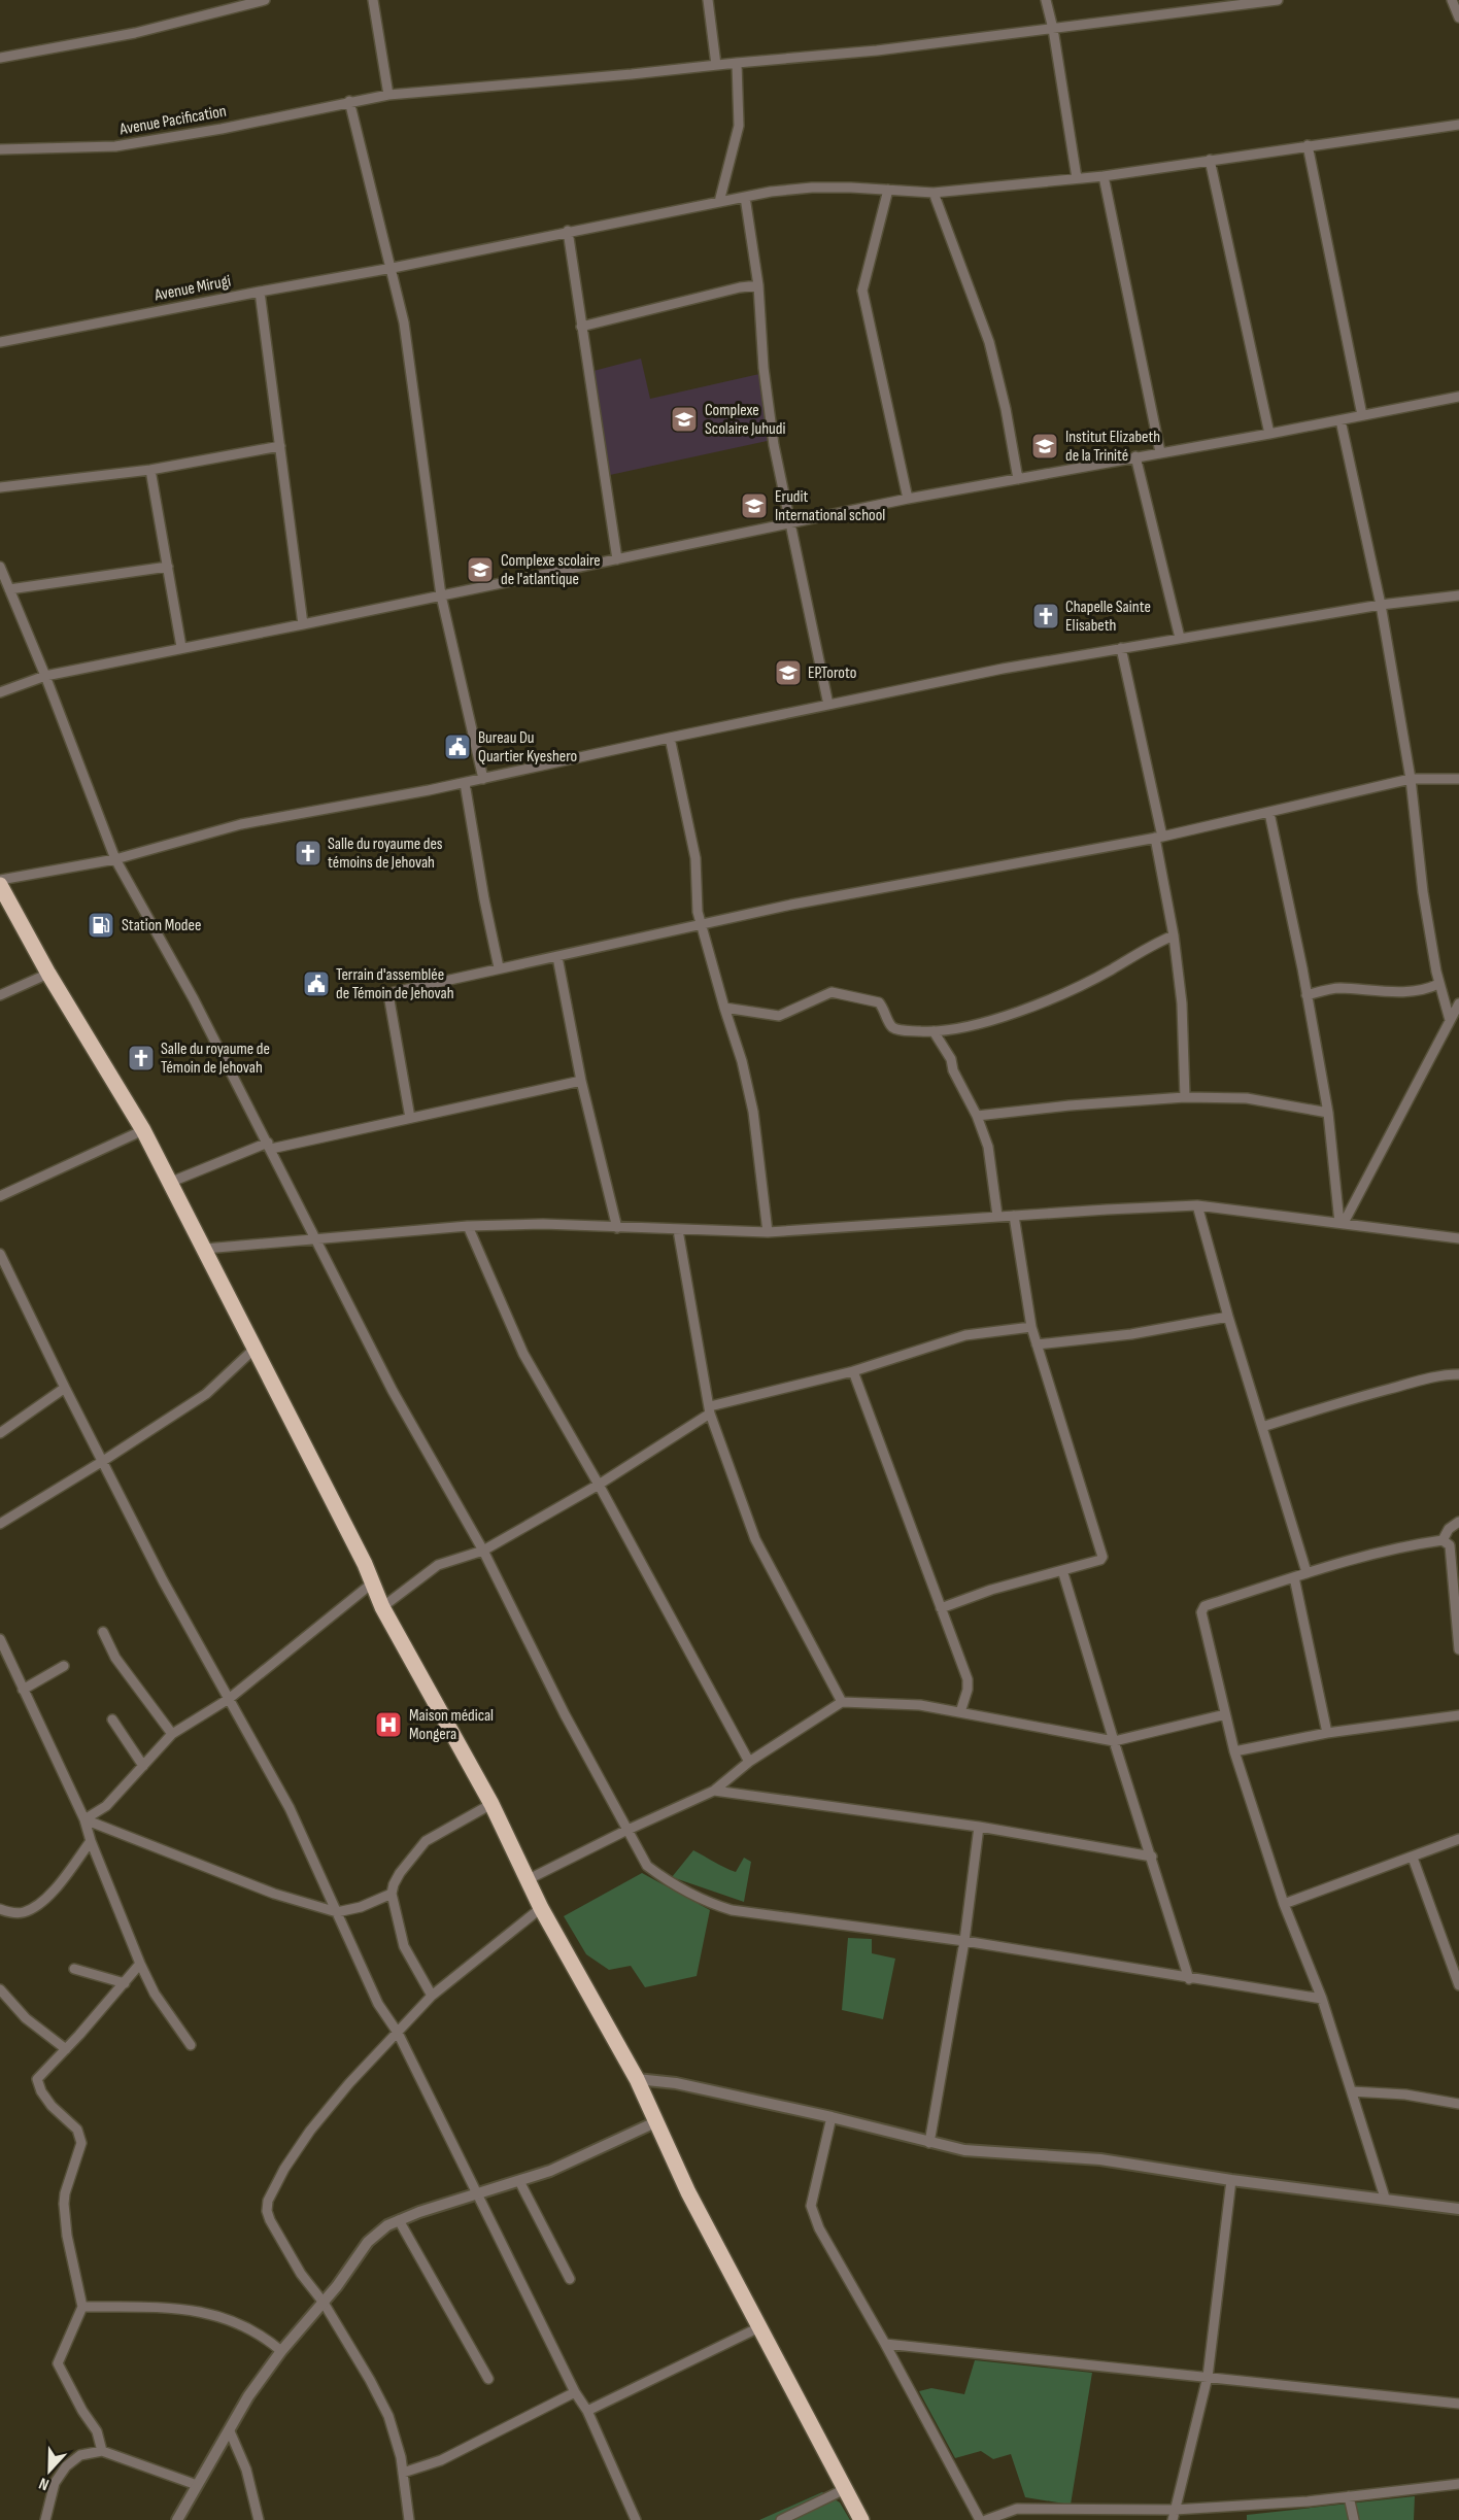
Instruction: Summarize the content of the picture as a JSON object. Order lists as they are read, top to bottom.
{
  "streets": {
    "street": ["Avenue Pacification", "Avenue Mirugi"]
  },
  "places": {
    "school or university": [
      "Complexe Scolaire Juhudi",
      "Institut Elizabeth de la Trinité",
      "Erudit International school",
      "Complexe scolaire de l'atlantique",
      "EP.Toroto"
    ],
    "church": ["Chapelle Sainte Elisabeth", "Salle du royaume des témoins de Jehovah", "Salle du royaume de Témoin de Jehovah"],
    "public building": ["Bureau Du Quartier Kyeshero", "Terrain d'assemblée de Témoin de Jehovah"],
    "fuel station": ["Station Modee"],
    "hospital": ["Maison médical Mongera"]
  },
  "north": "bottom"
}
